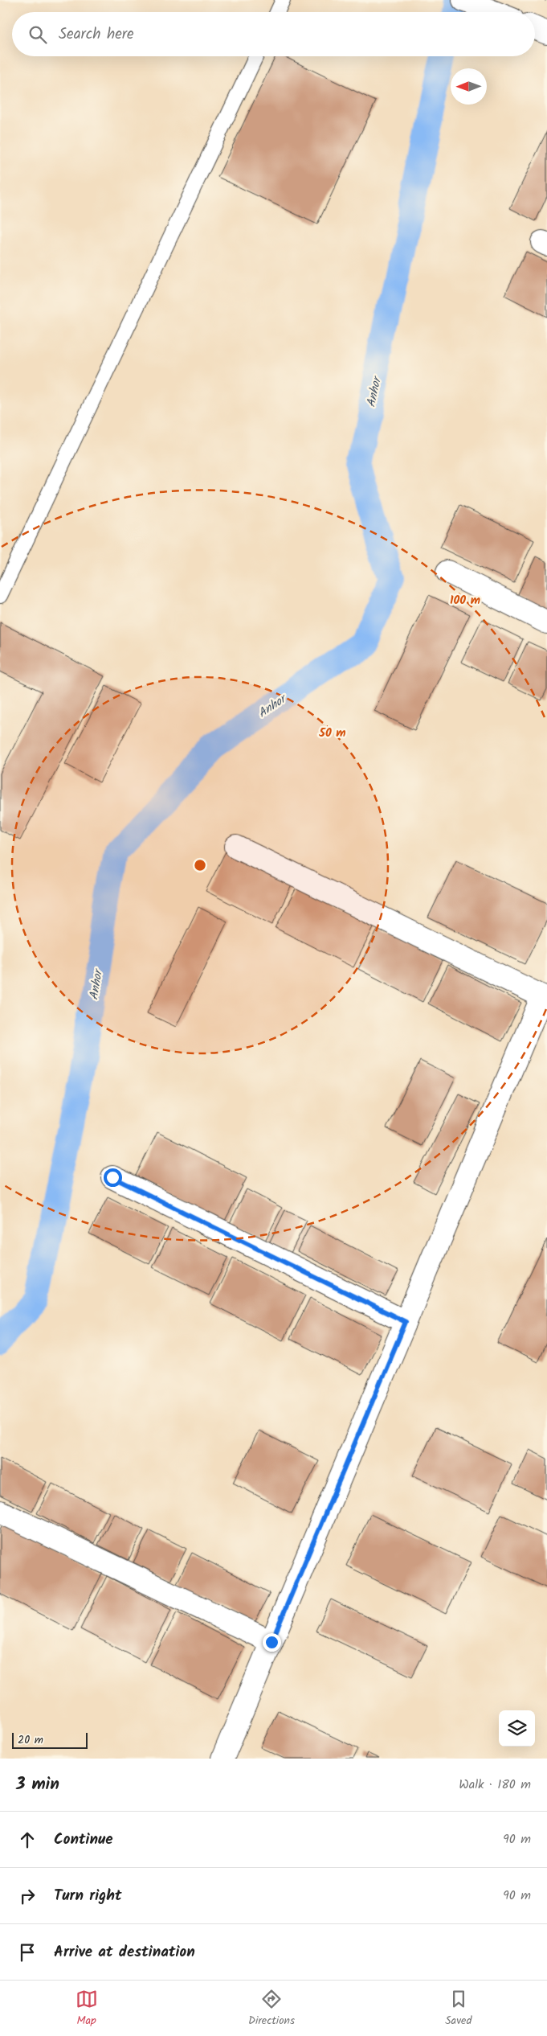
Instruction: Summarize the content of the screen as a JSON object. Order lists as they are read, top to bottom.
{
  "water": ["Anhor"],
  "scale_bar": "20 m",
  "north": "left",
  "page": {
    "search": "Search here",
    "scale": "20 m",
    "heading": ["3 min", "Walk · 180 m"],
    "list": [
      ["Continue", "90 m"],
      ["Turn right", "90 m"],
      "Arrive at destination"
    ],
    "nav": ["Map", "Directions", "Saved"]
  },
  "rings": ["100 m", "50 m"]
}
